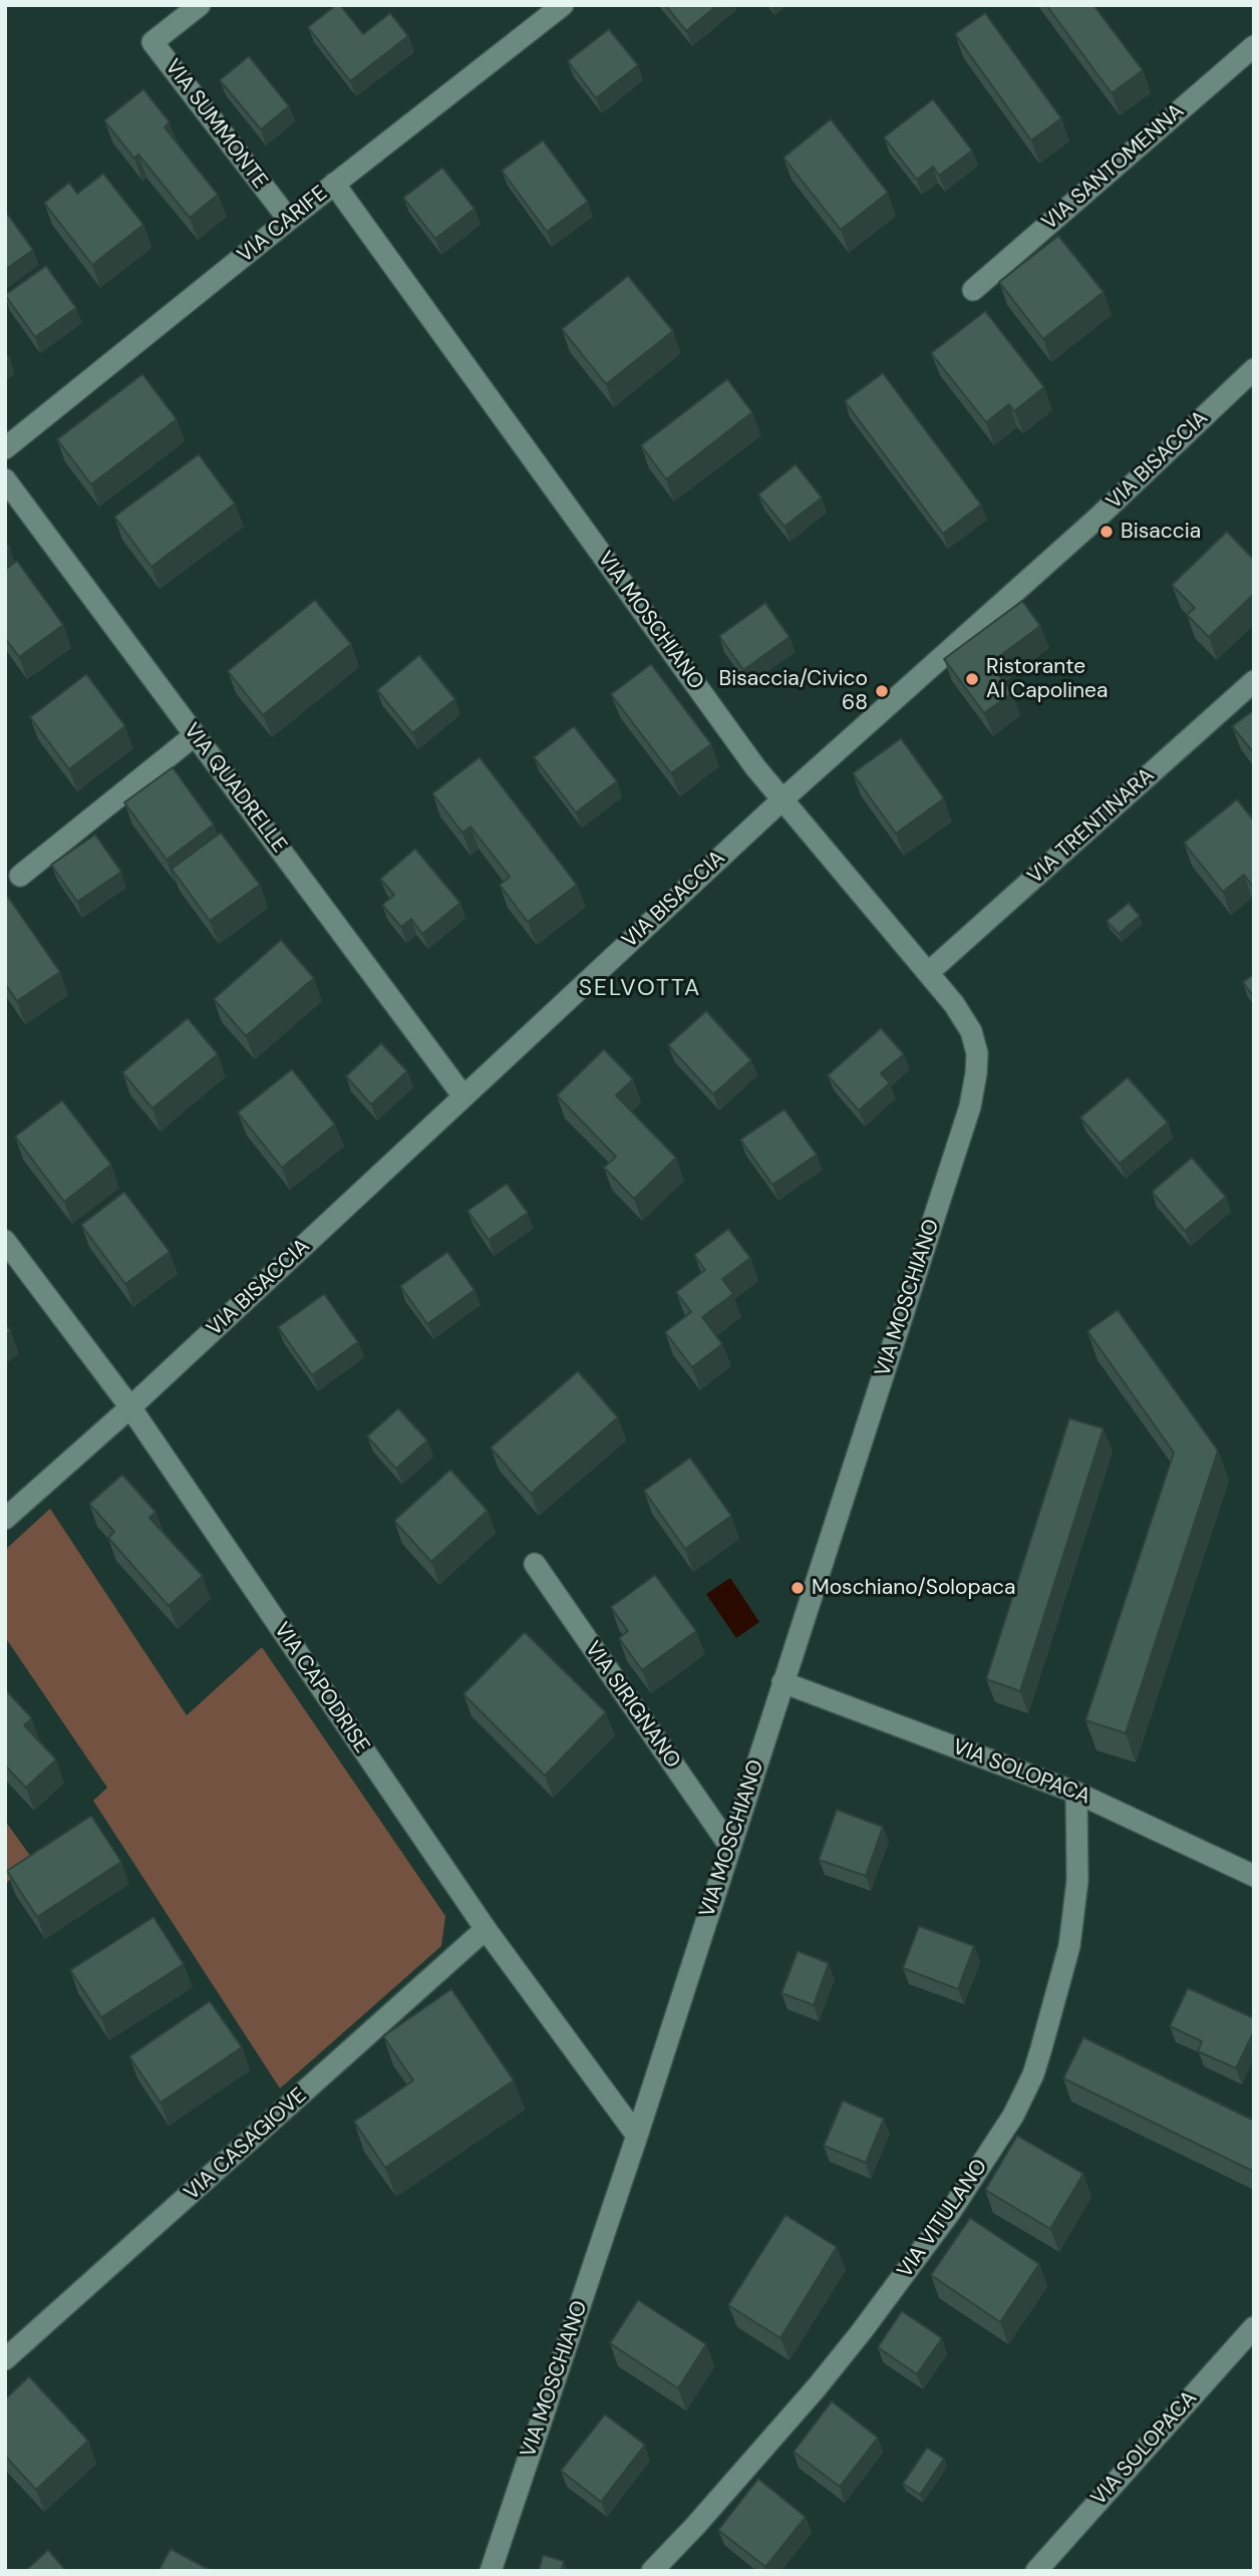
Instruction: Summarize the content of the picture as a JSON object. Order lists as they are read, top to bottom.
{
  "streets": {
    "street": [
      "VIA SUMMONTE",
      "VIA SANTOMENNA",
      "VIA CARIFE",
      "VIA BISACCIA",
      "VIA MOSCHIANO",
      "VIA QUADRELLE",
      "VIA TRENTINARA",
      "VIA CAPODRISE",
      "VIA SIRIGNANO",
      "VIA SOLOPACA",
      "VIA CASAGIOVE",
      "VIA VITULANO"
    ]
  },
  "crossings": [
    ["VIA SUMMONTE", "VIA CARIFE"],
    ["VIA CARIFE", "VIA MOSCHIANO"],
    ["VIA BISACCIA", "VIA MOSCHIANO"],
    ["VIA BISACCIA", "VIA QUADRELLE"],
    ["VIA BISACCIA", "VIA CAPODRISE"],
    ["VIA MOSCHIANO", "VIA TRENTINARA"],
    ["VIA MOSCHIANO", "VIA CAPODRISE"],
    ["VIA MOSCHIANO", "VIA SIRIGNANO"],
    ["VIA MOSCHIANO", "VIA SOLOPACA"],
    ["VIA CAPODRISE", "VIA CASAGIOVE"],
    ["VIA SOLOPACA", "VIA VITULANO"]
  ],
  "districts": ["SELVOTTA"],
  "places": [
    "Bisaccia",
    "Ristorante Al Capolinea",
    "Bisaccia/Civico 68",
    "Moschiano/Solopaca"
  ]
}
